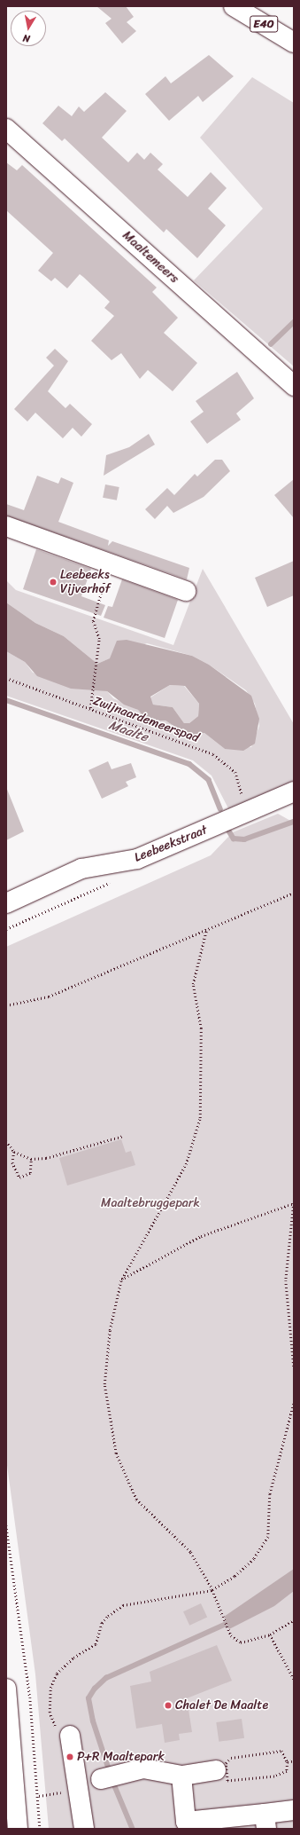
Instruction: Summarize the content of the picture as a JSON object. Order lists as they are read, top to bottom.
{
  "streets": {
    "main road": ["E40", "Maaltemeers", "Leebeekstraat"],
    "path": ["Zwijnaardemeerspad"]
  },
  "crossings": [
    ["Zwijnaardemeerspad", "Leebeekstraat"]
  ],
  "water": ["Maalte"],
  "parks": ["Maaltebruggepark"],
  "places": ["Leebeeks Vijverhof", "Chalet De Maalte", "P+R Maaltepark"],
  "north": "bottom"
}
